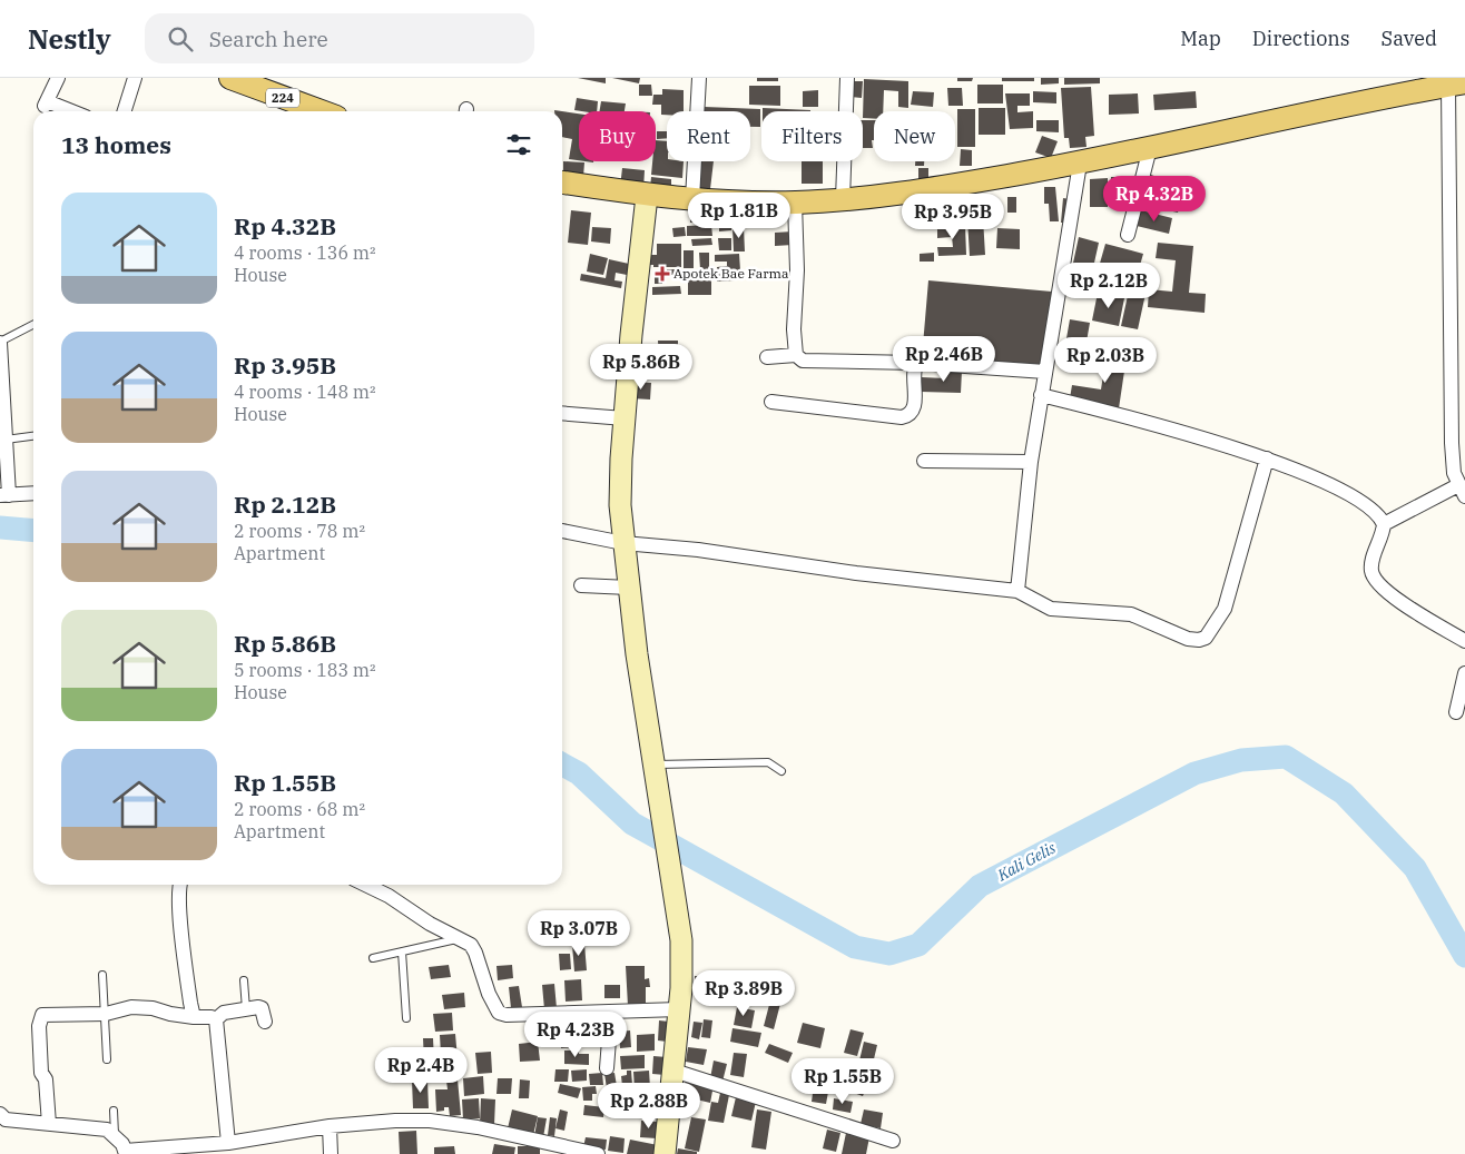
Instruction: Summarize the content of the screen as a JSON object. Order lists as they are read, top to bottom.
{
  "streets": {
    "main road": ["224"]
  },
  "water": ["Kali Gelis"],
  "places": {
    "health": ["Apotek Bae Farma"]
  },
  "page": {
    "header": "Nestly",
    "search": "Search here",
    "nav": ["Map", "Directions", "Saved"],
    "chip": [
      "Buy",
      "Rent",
      "Filters",
      "New"
    ],
    "heading": "13 homes",
    "price": [
      "Rp 4.32B",
      "Rp 1.81B",
      "Rp 3.95B",
      "Rp 2.12B",
      "Rp 2.46B",
      "Rp 2.03B",
      "Rp 5.86B",
      "Rp 3.07B",
      "Rp 3.89B",
      "Rp 4.23B",
      "Rp 2.4B",
      "Rp 1.55B",
      "Rp 2.88B"
    ],
    "list": [
      {
        "name": "Rp 4.32B",
        "note": "4 rooms · 136 m² · House"
      },
      {
        "name": "Rp 3.95B",
        "note": "4 rooms · 148 m² · House"
      },
      {
        "name": "Rp 2.12B",
        "note": "2 rooms · 78 m² · Apartment"
      },
      {
        "name": "Rp 5.86B",
        "note": "5 rooms · 183 m² · House"
      },
      {
        "name": "Rp 1.55B",
        "note": "2 rooms · 68 m² · Apartment"
      }
    ]
  }
}
